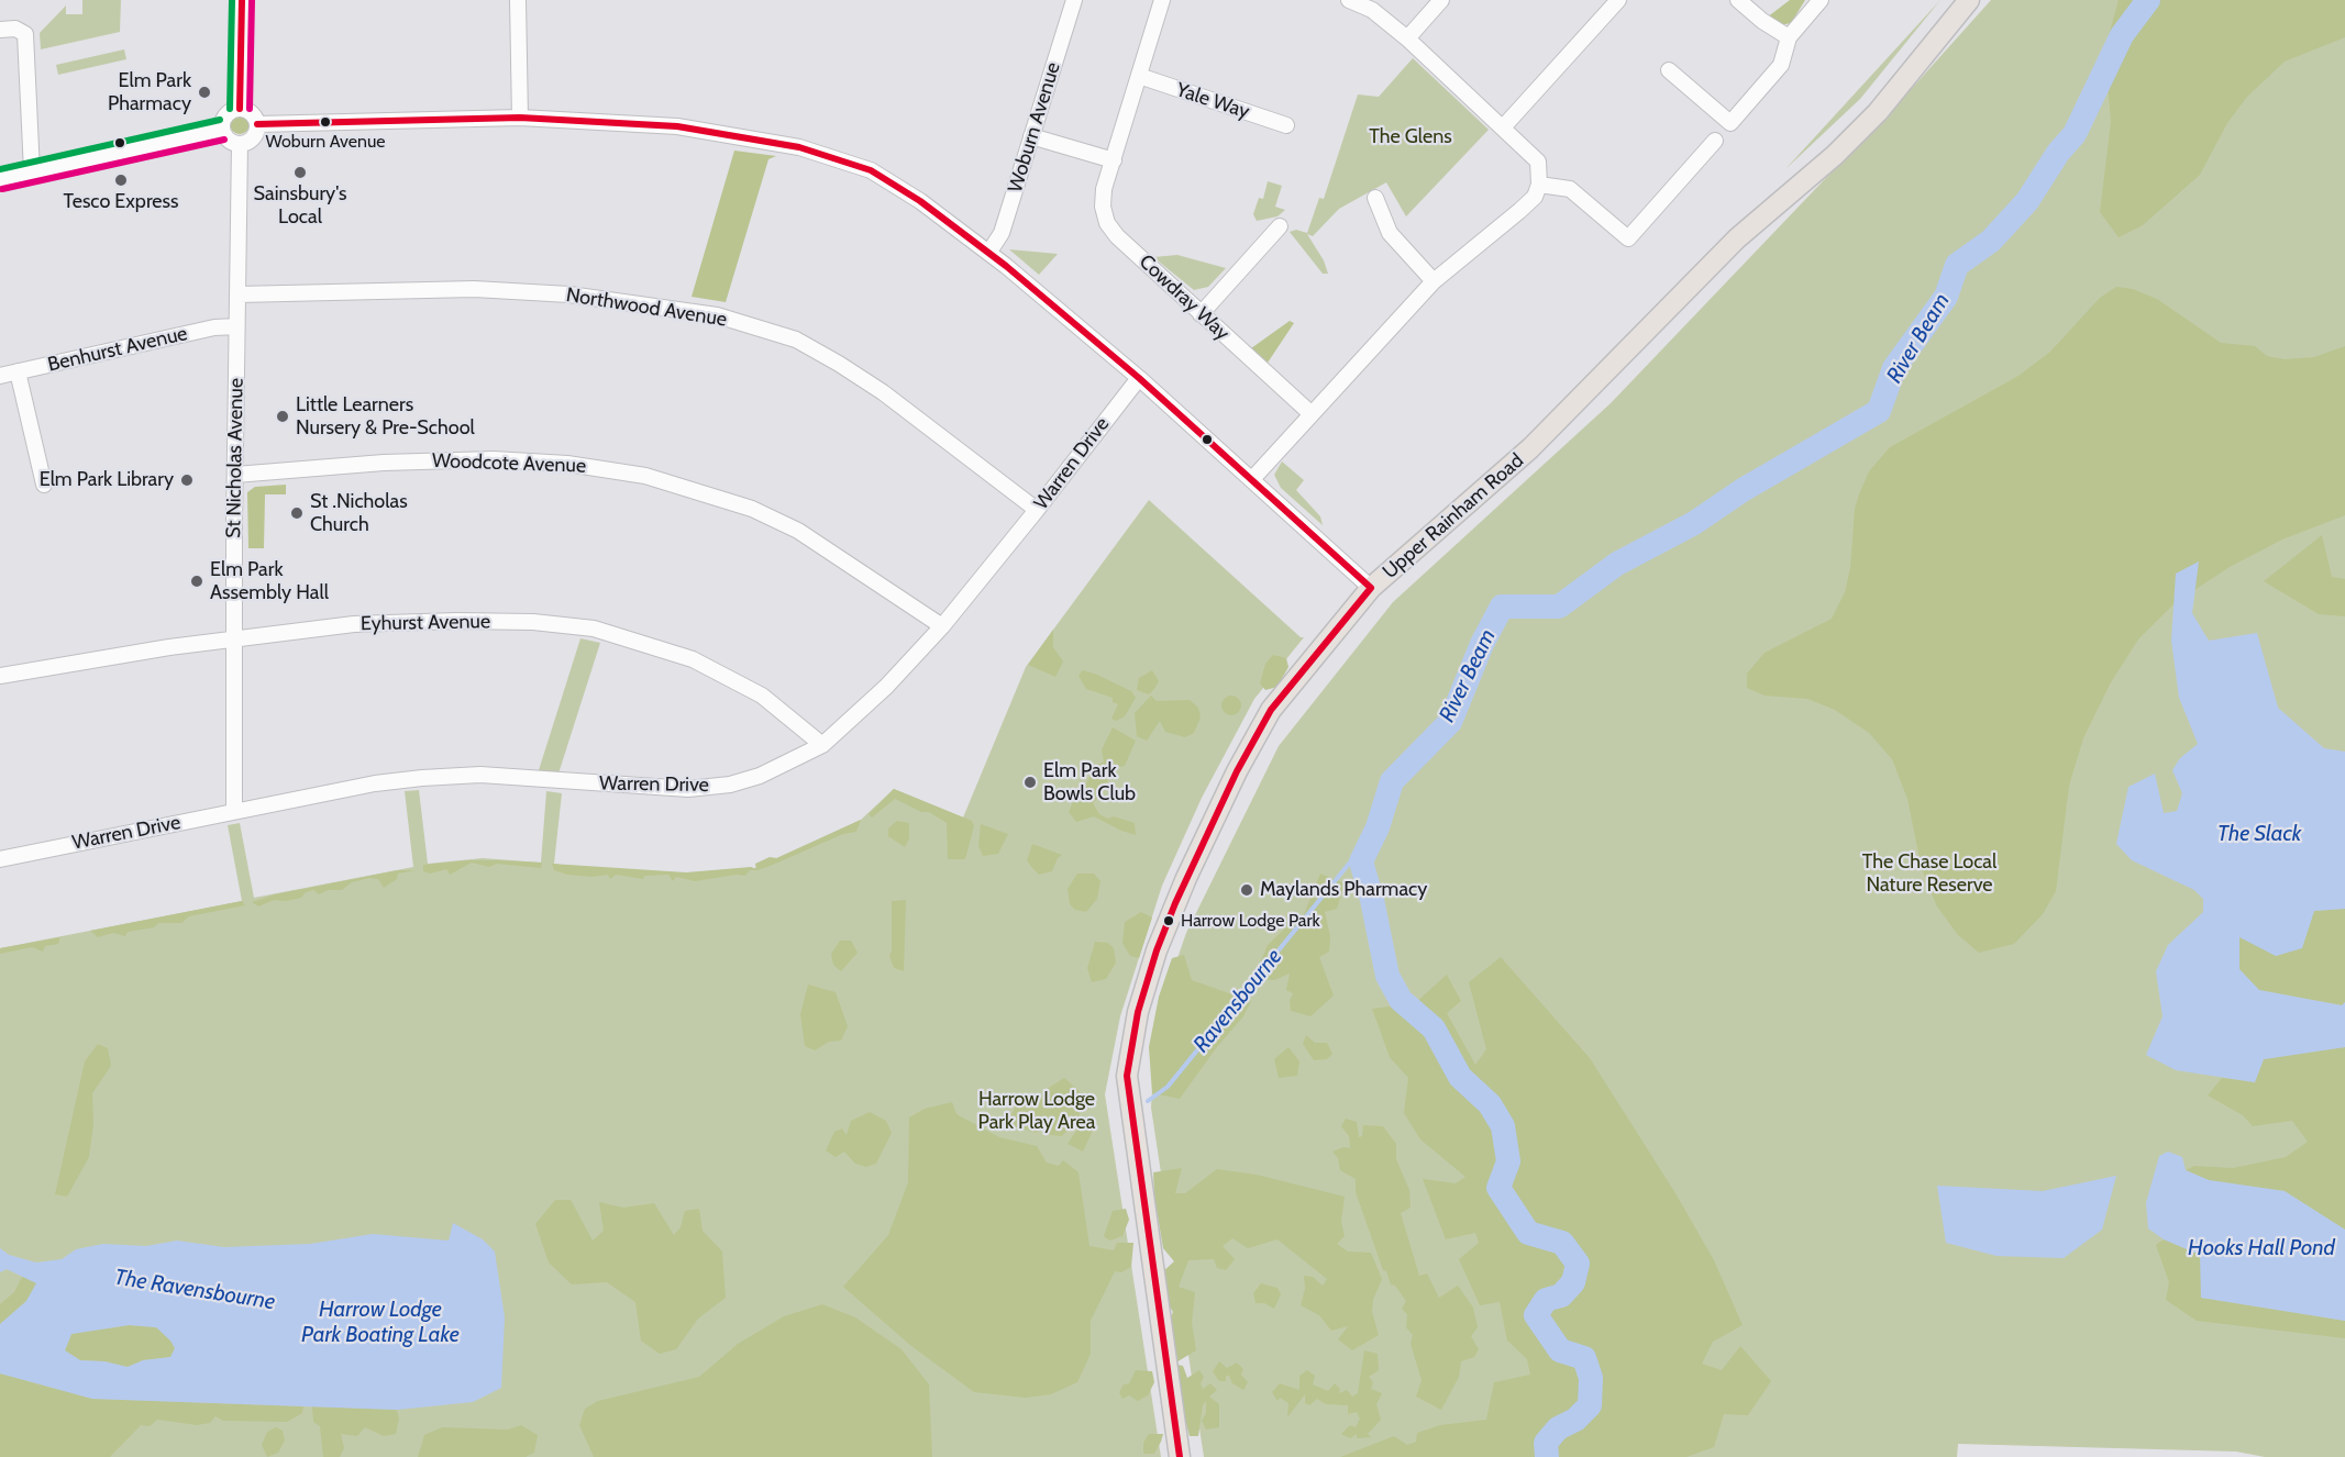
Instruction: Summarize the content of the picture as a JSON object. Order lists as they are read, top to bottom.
{
  "streets": {
    "main road": ["Upper Rainham Road"],
    "street": [
      "Yale Way",
      "Woburn Avenue",
      "Cowdray Way",
      "Northwood Avenue",
      "Benhurst Avenue",
      "St Nicholas Avenue",
      "Woodcote Avenue",
      "Warren Drive",
      "Eyhurst Avenue"
    ]
  },
  "crossings": [
    ["Yale Way", "Cowdray Way"],
    ["Northwood Avenue", "St Nicholas Avenue"],
    ["Northwood Avenue", "Warren Drive"],
    ["Benhurst Avenue", "St Nicholas Avenue"],
    ["St Nicholas Avenue", "Woodcote Avenue"],
    ["St Nicholas Avenue", "Warren Drive"],
    ["St Nicholas Avenue", "Eyhurst Avenue"],
    ["Woodcote Avenue", "Warren Drive"],
    ["Warren Drive", "Eyhurst Avenue"]
  ],
  "water": [
    "River Beam",
    "The Slack",
    "Ravensbourne",
    "Hooks Hall Pond",
    "The Ravensbourne",
    "Harrow Lodge Park Boating Lake"
  ],
  "parks": ["The Glens", "The Chase Local Nature Reserve", "Harrow Lodge Park Play Area"],
  "places": [
    "Elm Park Pharmacy",
    "Woburn Avenue",
    "Sainsbury's Local",
    "Tesco Express",
    "Little Learners Nursery & Pre-School",
    "Elm Park Library",
    "St .Nicholas Church",
    "Elm Park Assembly Hall",
    "Elm Park Bowls Club",
    "Maylands Pharmacy",
    "Harrow Lodge Park"
  ]
}
